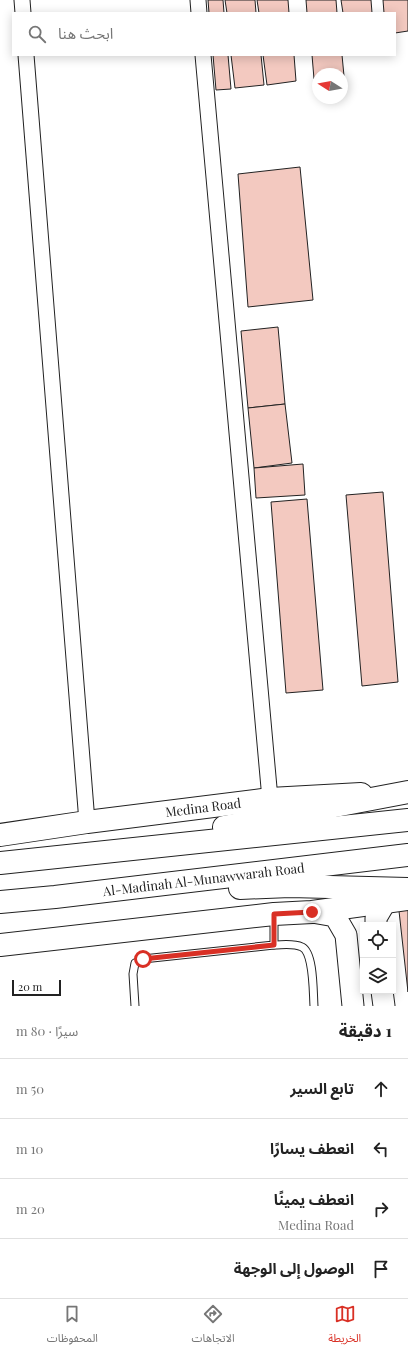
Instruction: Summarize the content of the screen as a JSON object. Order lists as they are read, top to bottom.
{
  "streets": {
    "main road": ["Medina Road", "Al-Madinah Al-Munawwarah Road"]
  },
  "scale_bar": "20 m",
  "north": "left",
  "page": {
    "search": "ابحث هنا",
    "scale": "20 m",
    "heading": ["1 دقيقة", "سيرًا · 80 m"],
    "list": [
      ["تابع السير", "50 m"],
      ["انعطف يسارًا", "10 m"],
      ["انعطف يمينًا", "Medina Road", "20 m"],
      "الوصول إلى الوجهة"
    ],
    "nav": ["الخريطة", "الاتجاهات", "المحفوظات"]
  }
}
